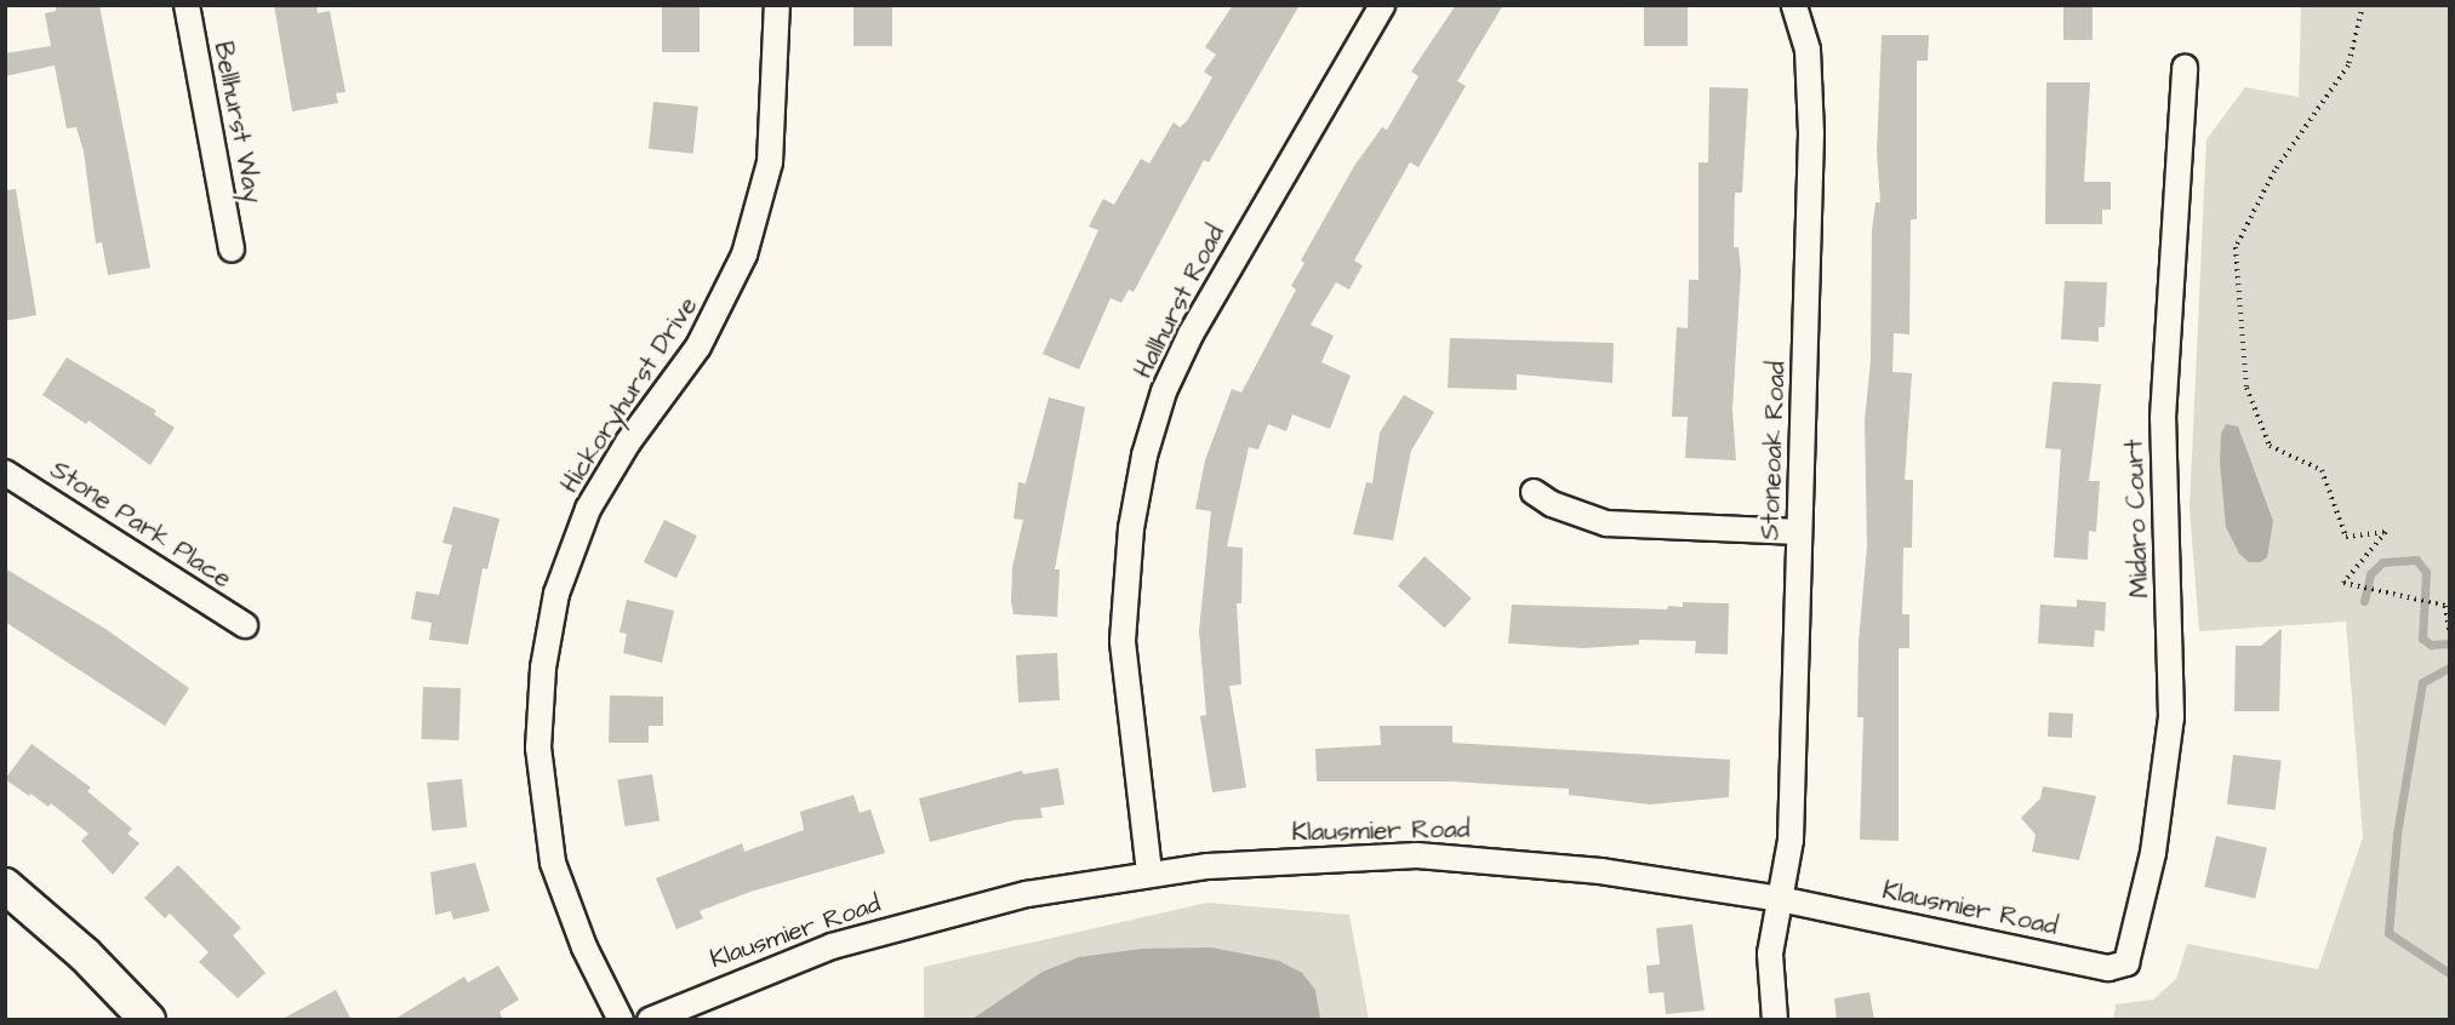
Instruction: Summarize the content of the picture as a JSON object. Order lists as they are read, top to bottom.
{
  "streets": {
    "street": [
      "Bellhurst Way",
      "Hallhurst Road",
      "Hickoryhurst Drive",
      "Stoneoak Road",
      "Midaro Court",
      "Stone Park Place",
      "Klausmier Road"
    ]
  },
  "crossings": [
    ["Hallhurst Road", "Klausmier Road"],
    ["Stoneoak Road", "Klausmier Road"],
    ["Midaro Court", "Klausmier Road"]
  ]
}
